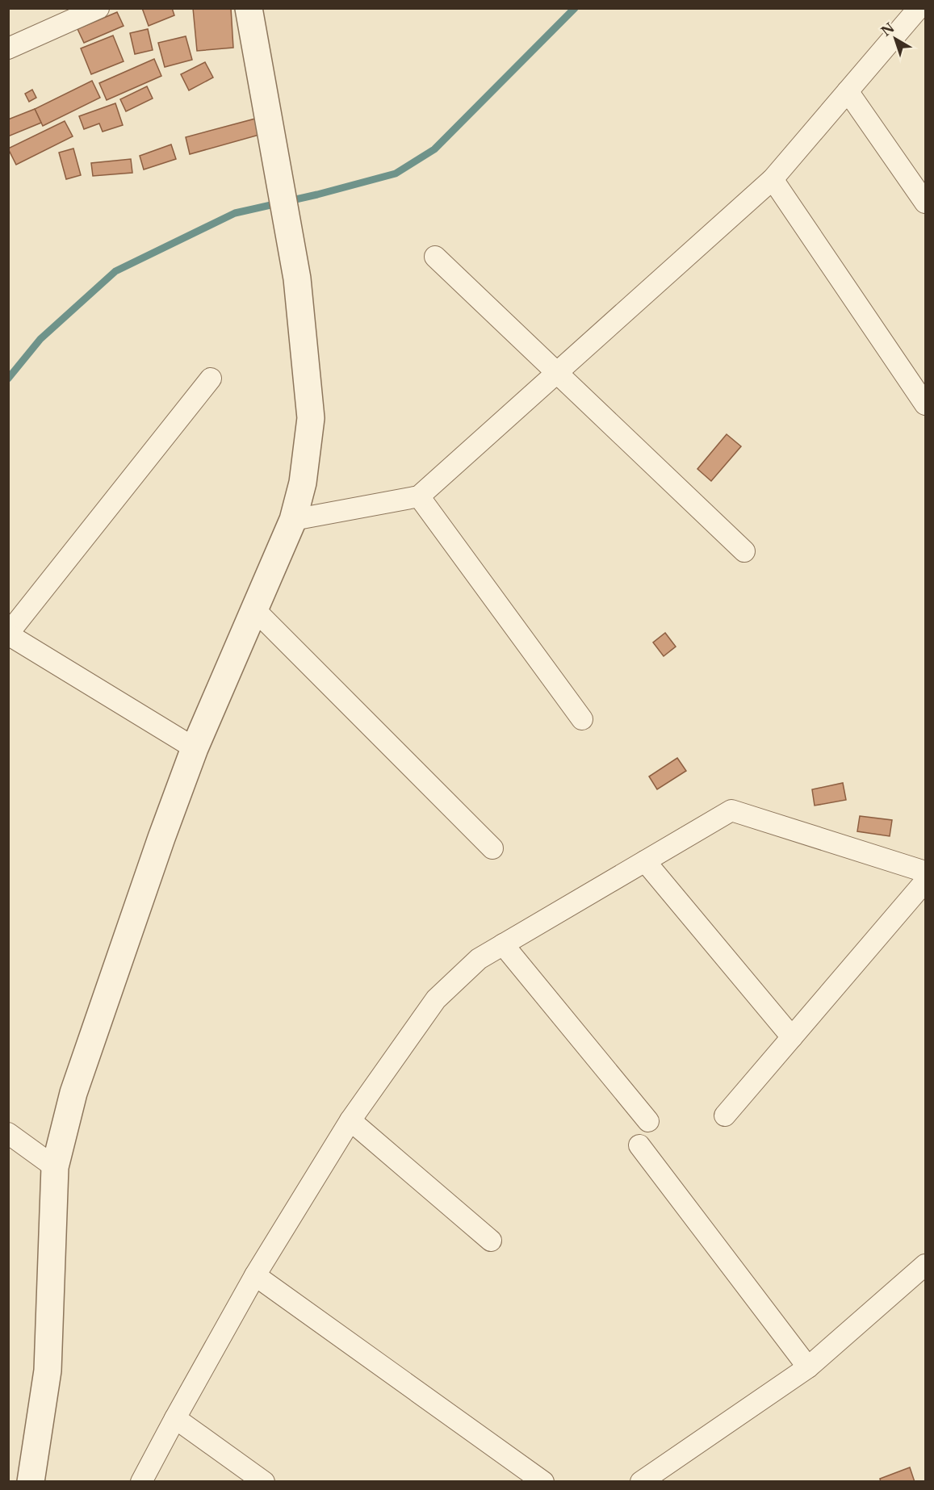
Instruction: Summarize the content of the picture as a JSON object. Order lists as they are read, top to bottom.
{
  "north": "top left"
}
